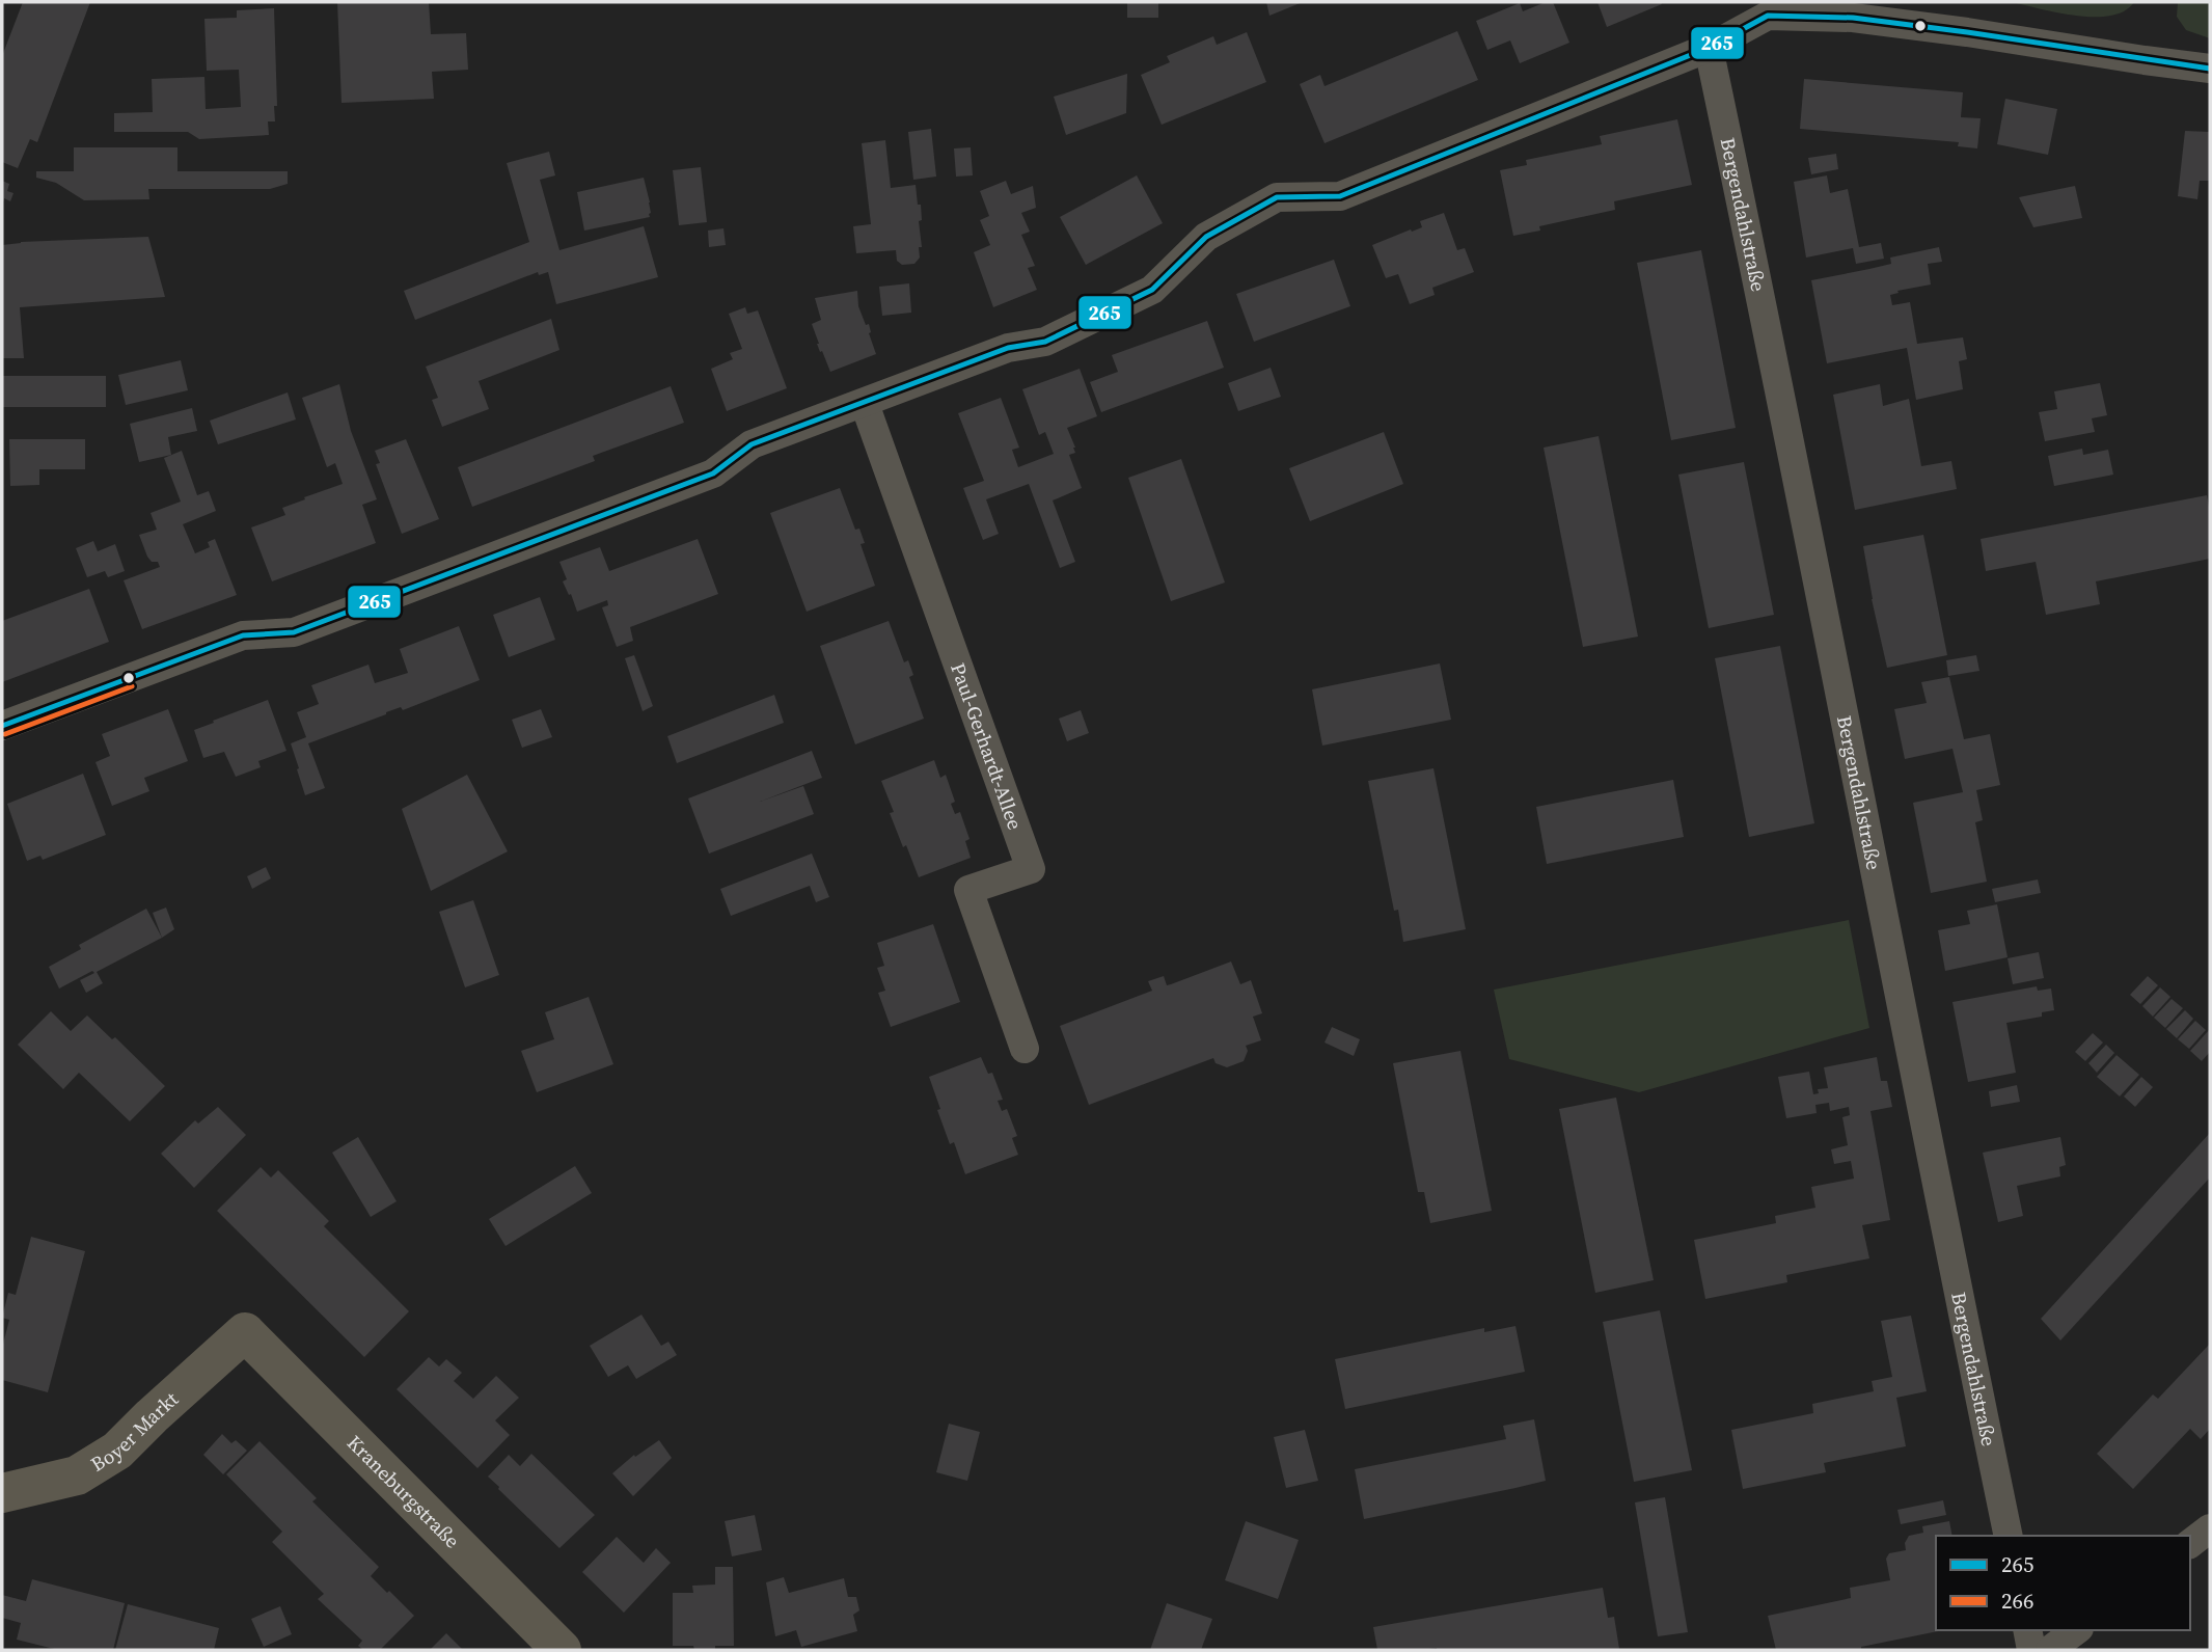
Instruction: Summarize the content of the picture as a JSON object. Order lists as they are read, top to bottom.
{
  "streets": {
    "street": [
      "Bergendahlstraße",
      "Paul-Gerhardt-Allee",
      "Boyer Markt",
      "Kraneburgstraße"
    ]
  },
  "crossings": [
    ["Boyer Markt", "Kraneburgstraße"]
  ],
  "lines": ["transit line 265", "transit line 266"],
  "legend": ["265", "266"]
}
